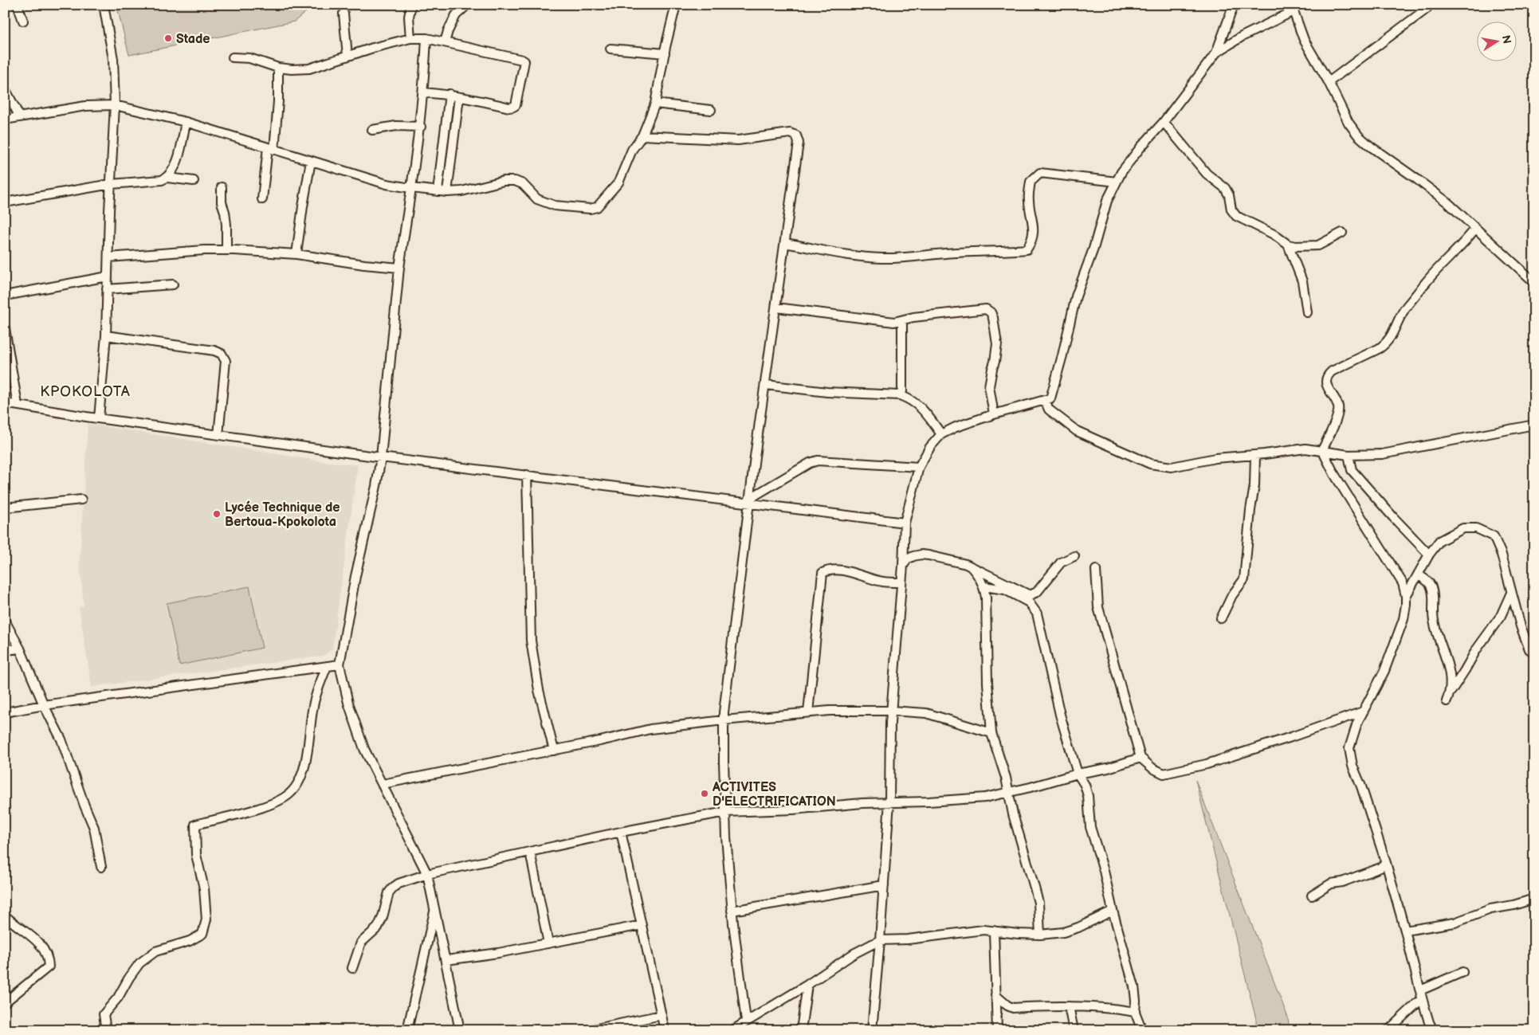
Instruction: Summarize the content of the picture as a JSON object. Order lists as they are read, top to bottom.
{
  "districts": ["KPOKOLOTA"],
  "places": ["Stade", "Lycée Technique de Bertoua-Kpokolota", "ACTIVITES D'ELECTRIFICATION"],
  "north": "right"
}
